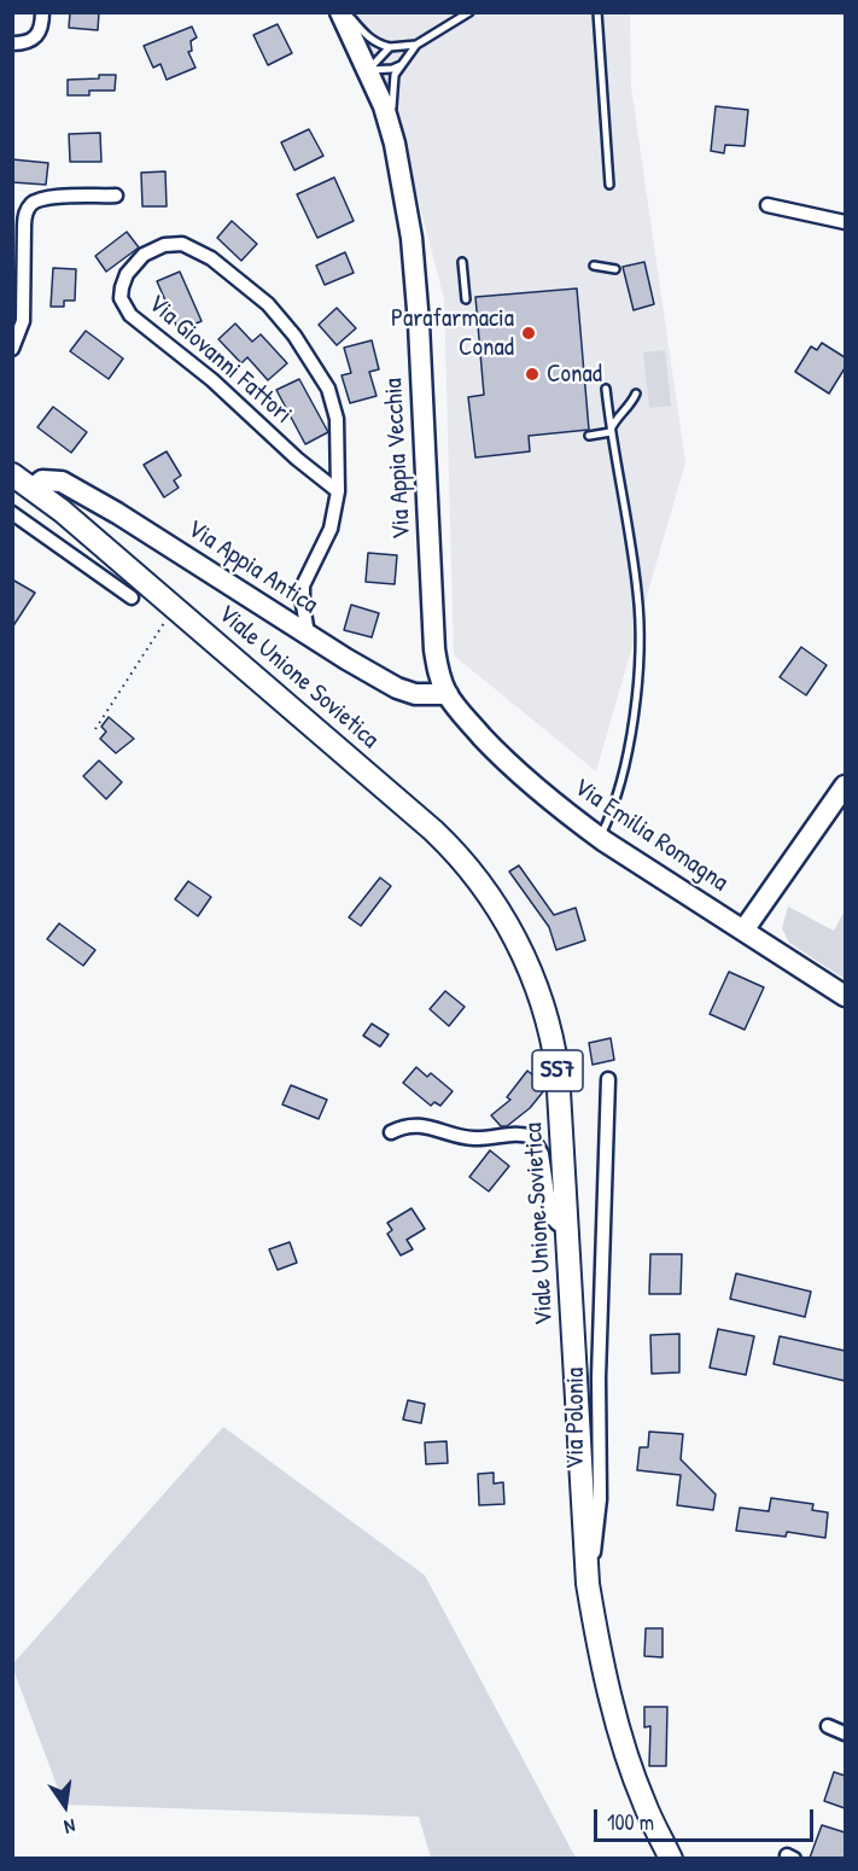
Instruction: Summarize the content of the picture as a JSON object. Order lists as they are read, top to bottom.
{
  "streets": {
    "main road": [
      "Via Appia Vecchia",
      "Via Appia Antica",
      "Viale Unione Sovietica",
      "Via Emilia Romagna",
      "SS7"
    ],
    "street": ["Via Giovanni Fattori", "Via Polonia"]
  },
  "crossings": [
    ["Via Giovanni Fattori", "Via Appia Antica"],
    ["Via Appia Vecchia", "Via Appia Antica"],
    ["Via Appia Vecchia", "Via Emilia Romagna"],
    ["Via Appia Antica", "Viale Unione Sovietica"],
    ["Via Appia Antica", "Via Emilia Romagna"],
    ["Via Appia Antica", "SS7"],
    ["Viale Unione Sovietica", "SS7"],
    ["Viale Unione Sovietica", "Via Polonia"]
  ],
  "places": ["Parafarmacia Conad", "Conad"],
  "scale_bar": "100 m",
  "north": "bottom"
}
